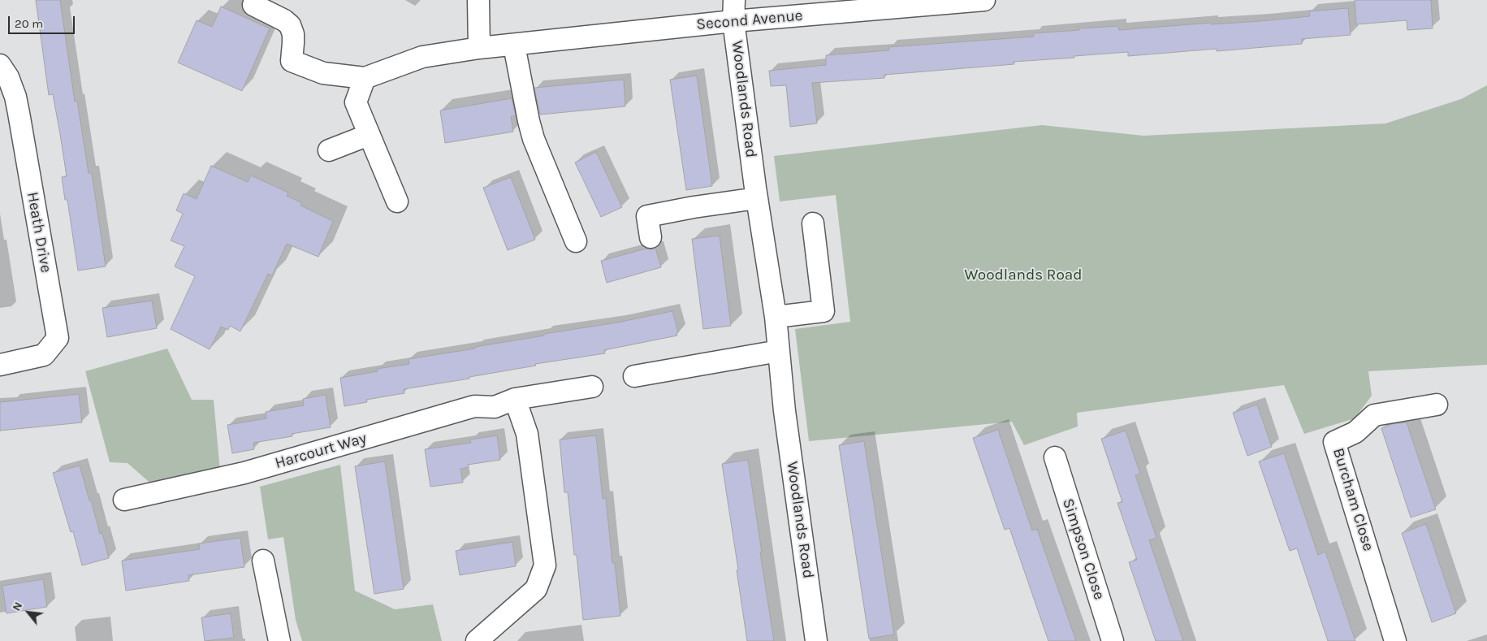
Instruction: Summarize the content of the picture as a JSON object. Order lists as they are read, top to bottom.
{
  "streets": {
    "street": [
      "Second Avenue",
      "Woodlands Road",
      "Heath Drive",
      "Harcourt Way",
      "Burcham Close",
      "Simpson Close"
    ]
  },
  "crossings": [
    ["Second Avenue", "Woodlands Road"]
  ],
  "parks": ["Woodlands Road"],
  "scale_bar": "20 m",
  "north": "top left"
}
